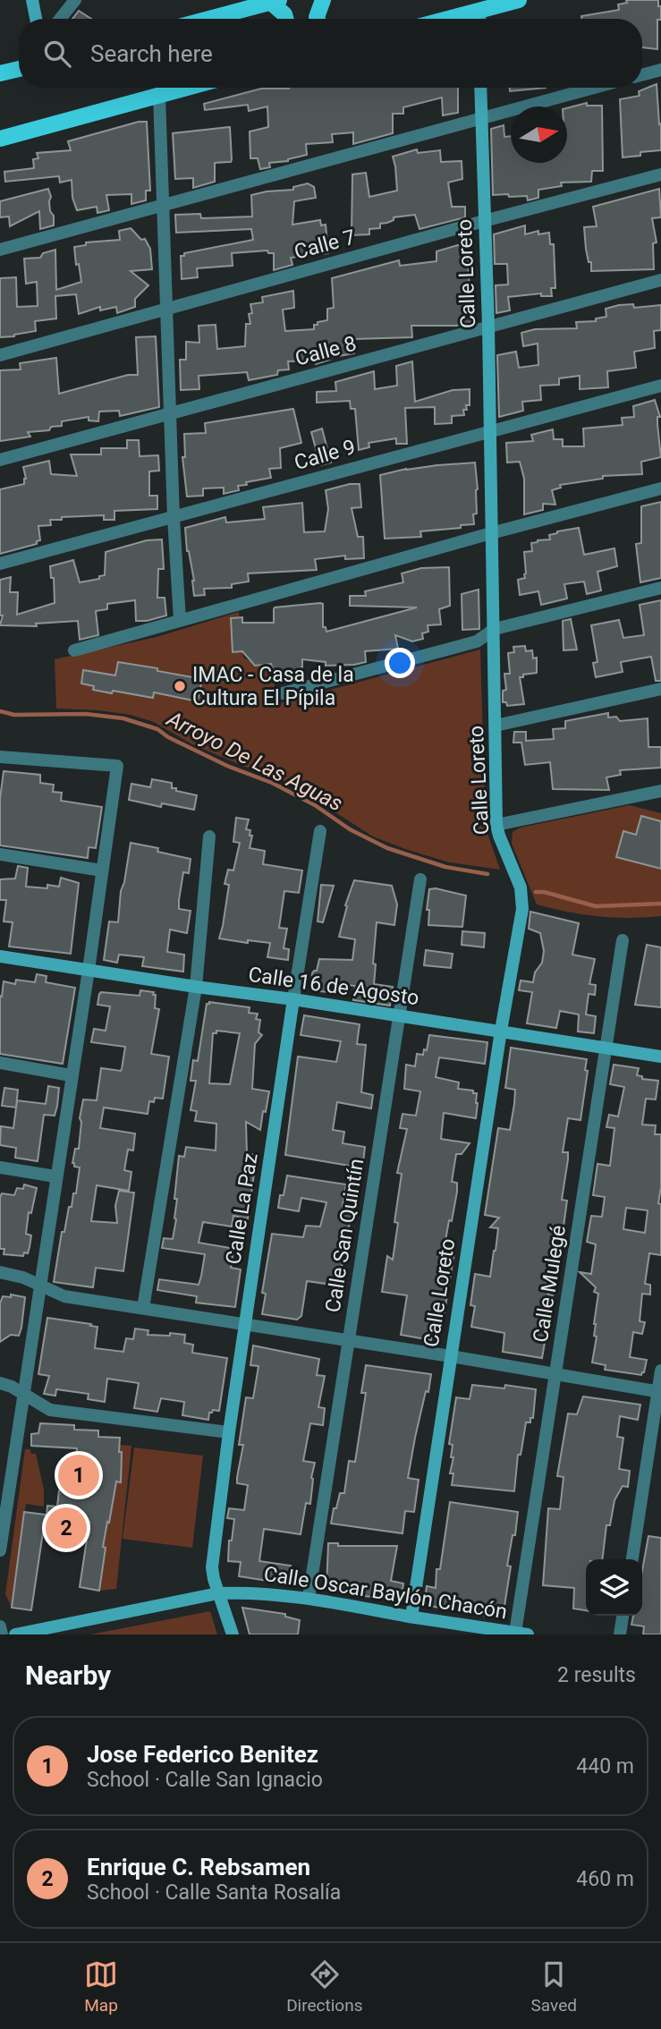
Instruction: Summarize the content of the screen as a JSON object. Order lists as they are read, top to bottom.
{
  "streets": {
    "street": [
      "Calle 7",
      "Calle Loreto",
      "Calle 8",
      "Calle 9",
      "Calle 16 de Agosto",
      "Calle La Paz",
      "Calle San Quintín",
      "Calle Mulegé",
      "Calle Oscar Baylón Chacón"
    ]
  },
  "crossings": [
    ["Calle 7", "Calle Loreto"],
    ["Calle Loreto", "Calle 8"],
    ["Calle Loreto", "Calle 9"],
    ["Calle Loreto", "Calle 16 de Agosto"],
    ["Calle Loreto", "Calle Oscar Baylón Chacón"],
    ["Calle 16 de Agosto", "Calle La Paz"],
    ["Calle 16 de Agosto", "Calle San Quintín"],
    ["Calle 16 de Agosto", "Calle Mulegé"],
    ["Calle La Paz", "Calle Oscar Baylón Chacón"],
    ["Calle San Quintín", "Calle Oscar Baylón Chacón"],
    ["Calle Mulegé", "Calle Oscar Baylón Chacón"]
  ],
  "water": ["Arroyo De Las Aguas"],
  "places": ["IMAC - Casa de la Cultura El Pípila"],
  "north": "right",
  "page": {
    "search": "Search here",
    "pins": ["1", "2"],
    "heading": ["Nearby", "2 results"],
    "list": [
      {
        "mark": "1",
        "name": "Jose Federico Benitez",
        "note": "School · Calle San Ignacio",
        "value": "440 m"
      },
      {
        "mark": "2",
        "name": "Enrique C. Rebsamen",
        "note": "School · Calle Santa Rosalía",
        "value": "460 m"
      }
    ],
    "nav": ["Map", "Directions", "Saved"]
  }
}
